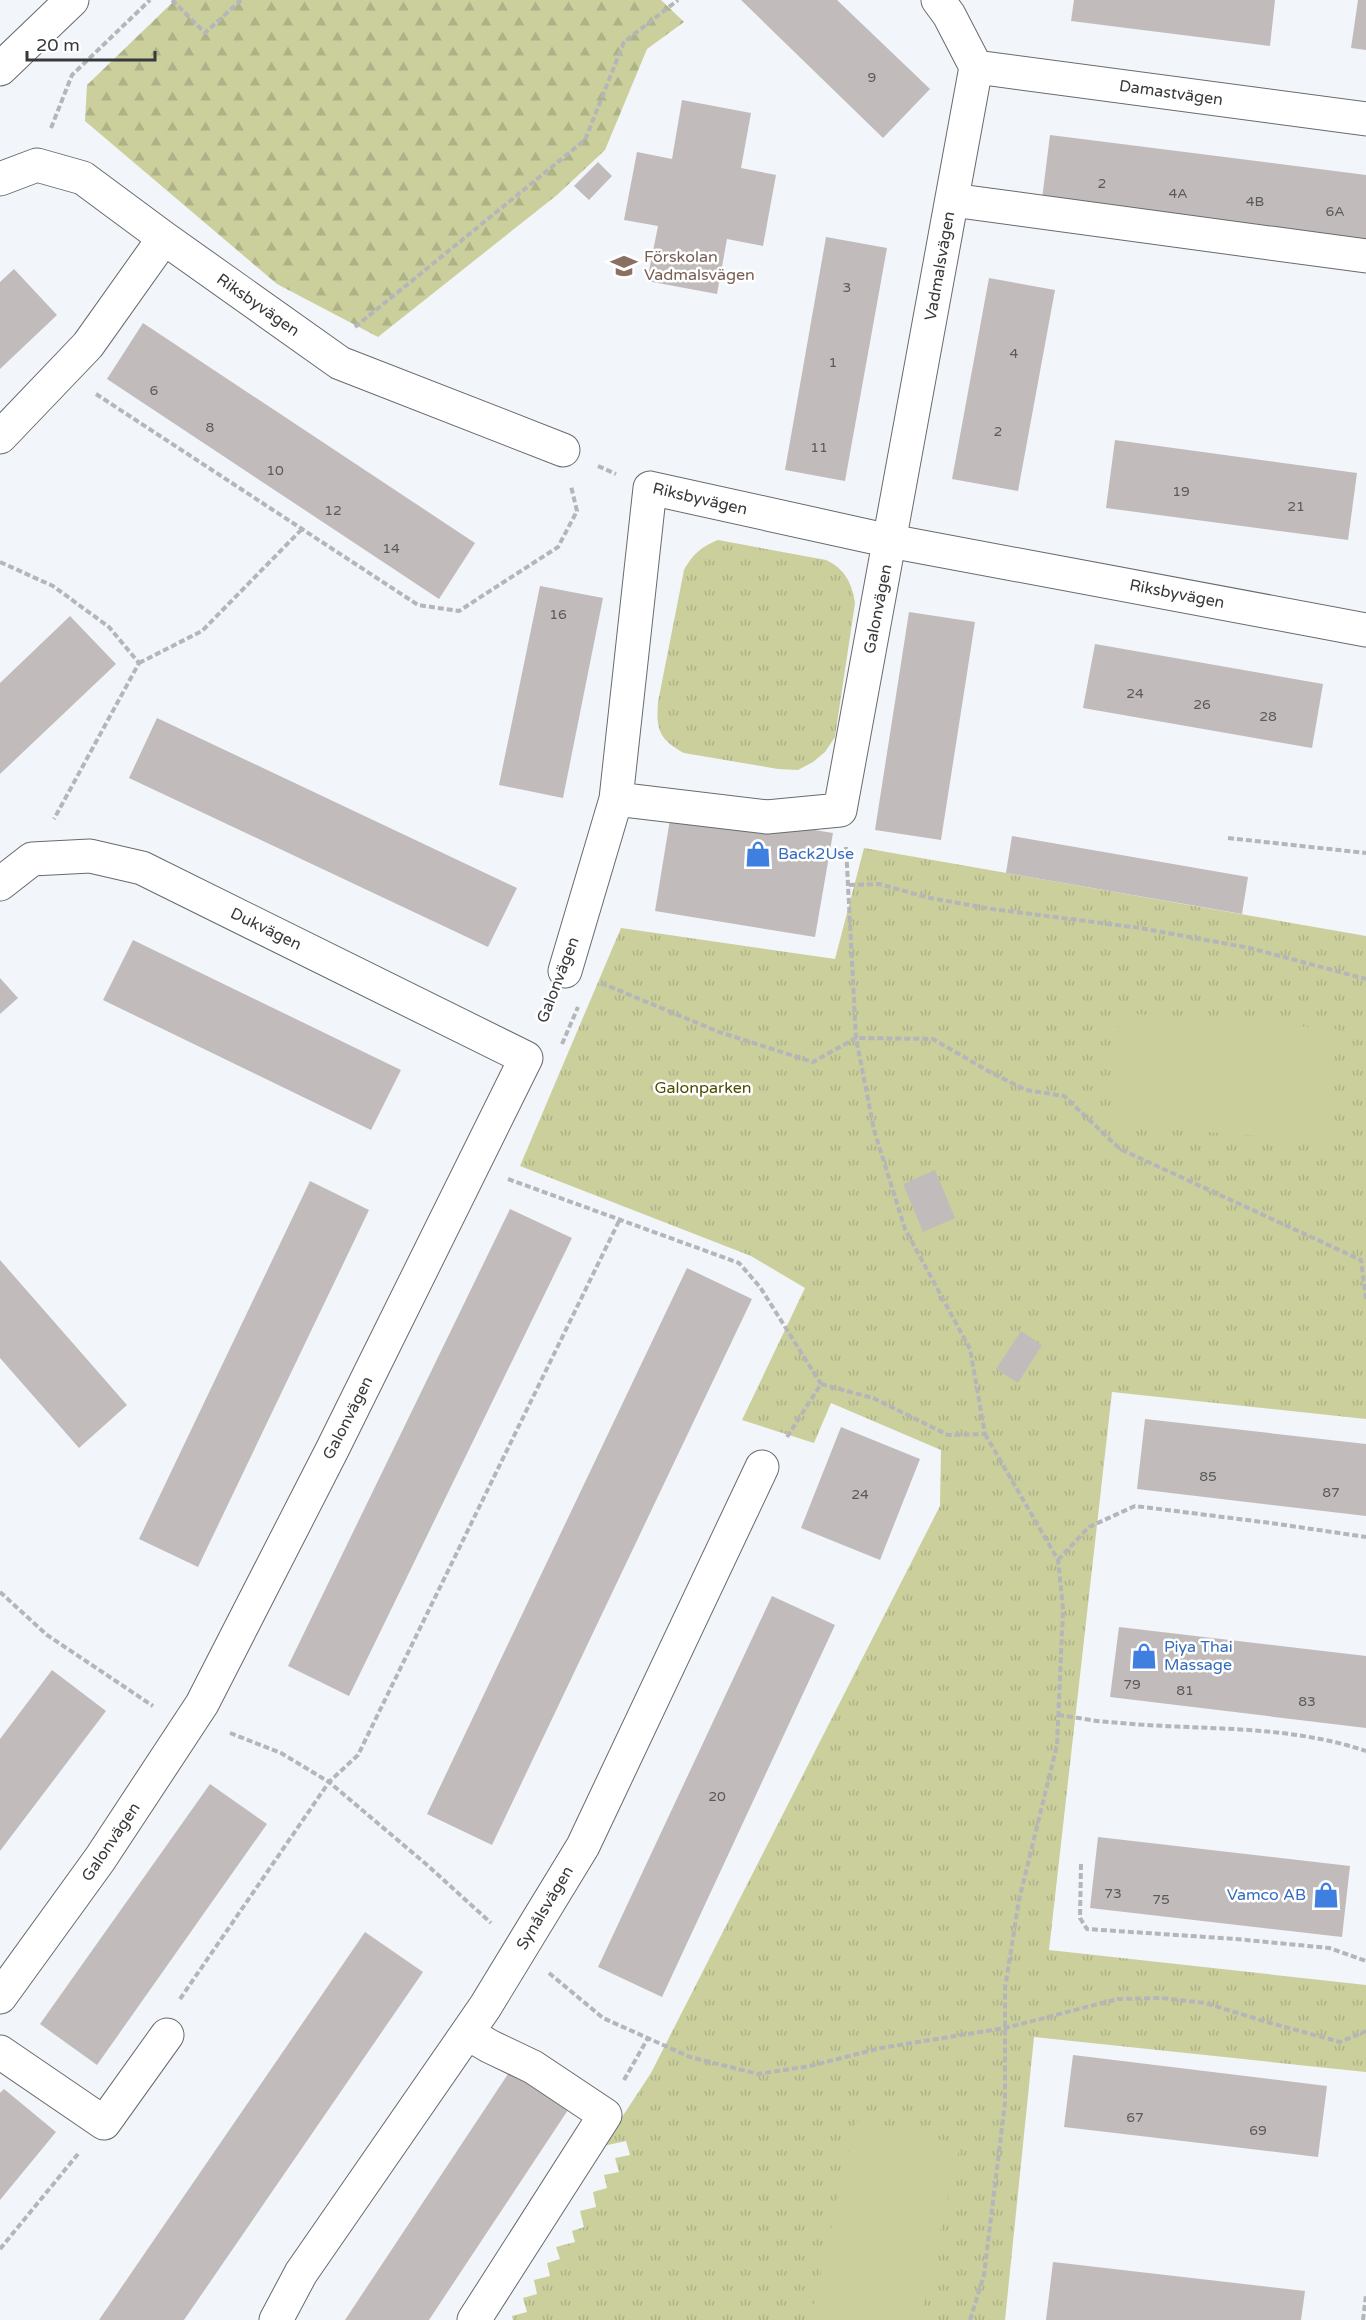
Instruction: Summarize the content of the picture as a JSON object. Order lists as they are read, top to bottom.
{
  "streets": {
    "street": [
      "Damastvägen",
      "Vadmalsvägen",
      "Riksbyvägen",
      "Galonvägen",
      "Dukvägen",
      "Synålsvägen"
    ]
  },
  "crossings": [
    ["Damastvägen", "Vadmalsvägen"],
    ["Vadmalsvägen", "Riksbyvägen"],
    ["Vadmalsvägen", "Galonvägen"],
    ["Riksbyvägen", "Galonvägen"],
    ["Galonvägen", "Dukvägen"]
  ],
  "parks": ["Galonparken"],
  "places": {
    "school or university": ["Förskolan Vadmalsvägen"],
    "shop": ["Back2Use", "Piya Thai Massage", "Vamco AB"]
  },
  "house_numbers": [
    "9",
    "2",
    "4A",
    "4B",
    "6A",
    "3",
    "4",
    "1",
    "6",
    "8",
    "2",
    "11",
    "10",
    "19",
    "21",
    "12",
    "14",
    "16",
    "24",
    "26",
    "28",
    "85",
    "87",
    "24",
    "79",
    "81",
    "83",
    "20",
    "73",
    "75",
    "67",
    "69"
  ],
  "scale_bar": "20 m"
}
